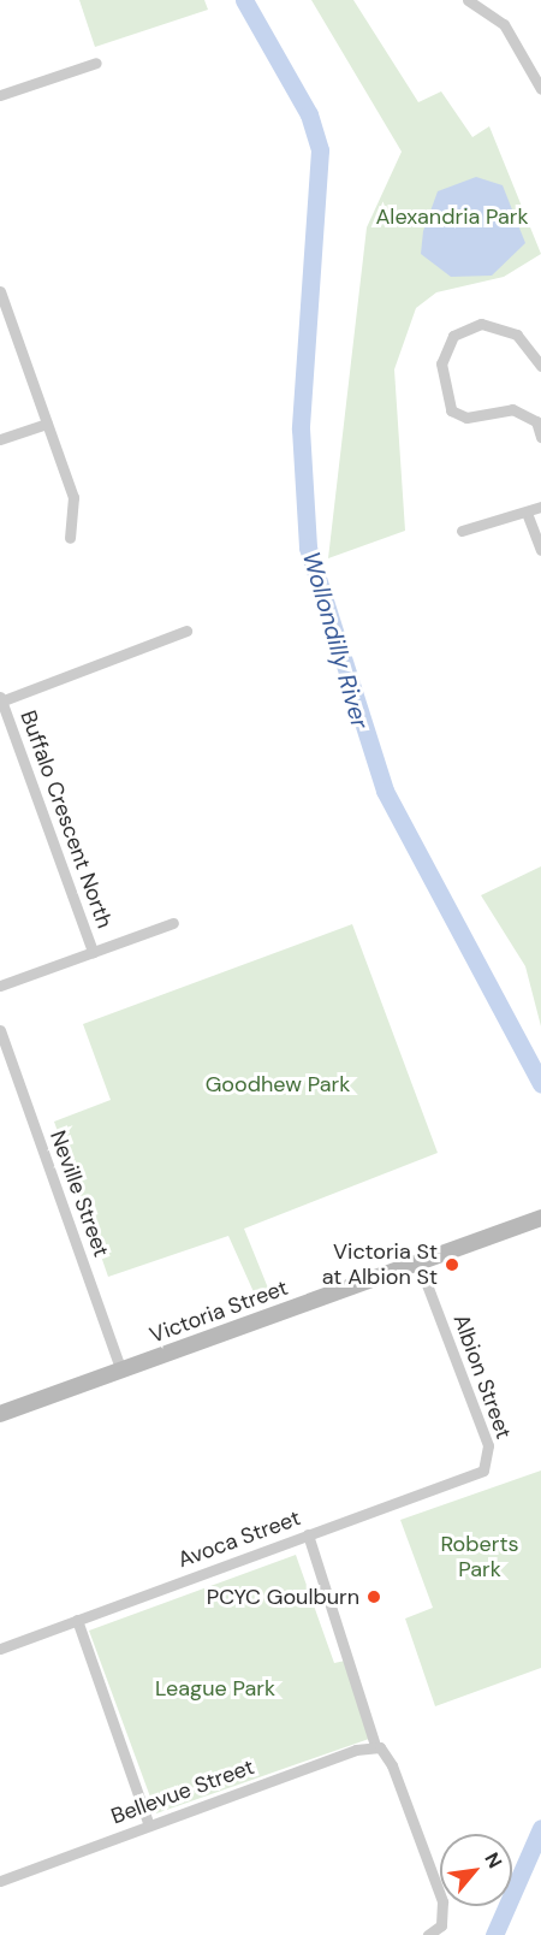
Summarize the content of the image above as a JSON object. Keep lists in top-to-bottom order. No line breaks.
{"streets":{"main road":["Victoria Street"],"street":["Buffalo Crescent North","Neville Street","Albion Street","Avoca Street","Bellevue Street"]},"crossings":[["Neville Street","Victoria Street"],["Victoria Street","Albion Street"],["Albion Street","Avoca Street"]],"water":["Wollondilly River"],"parks":["Alexandria Park","Goodhew Park","Roberts Park","League Park"],"places":["Victoria St at Albion St","PCYC Goulburn"],"north":"top right"}
